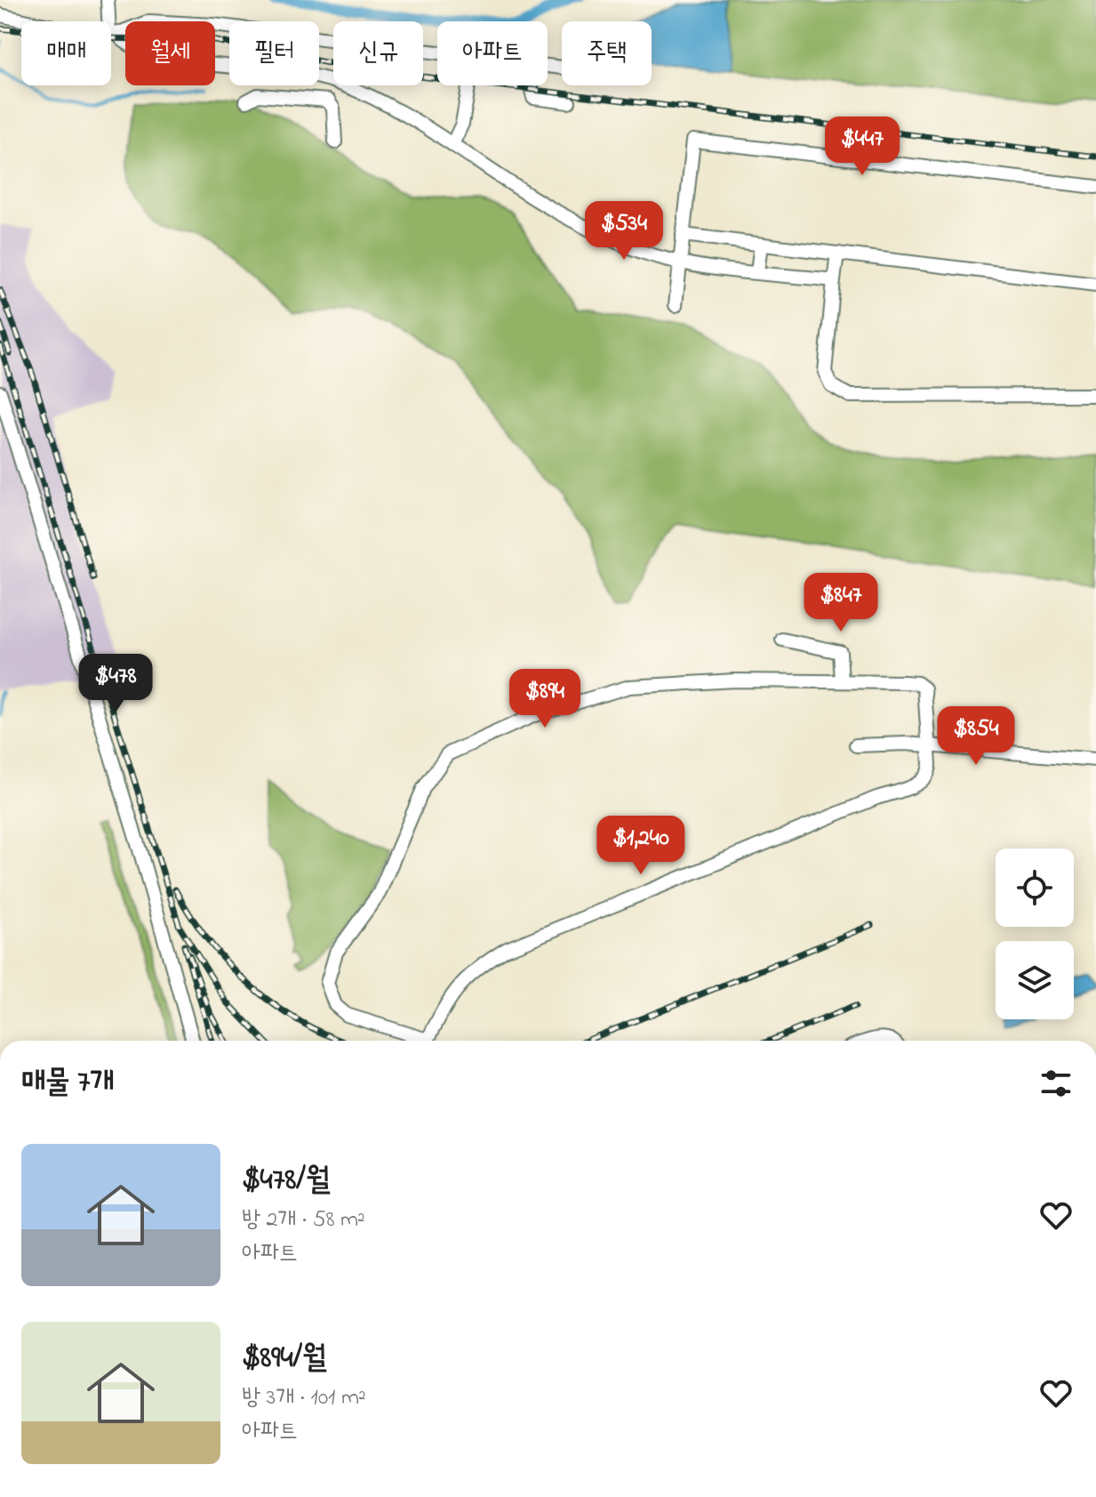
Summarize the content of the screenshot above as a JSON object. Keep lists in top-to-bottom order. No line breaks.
{"page":{"chip":["매매","월세","필터","신규","아파트","주택"],"price":["$447","$534","$847","$478","$894","$854","$1,240"],"heading":"매물 7개","list":[{"name":"$478/월","note":"방 2개 · 58 m² · 아파트"},{"name":"$894/월","note":"방 3개 · 101 m² · 아파트"}]}}
